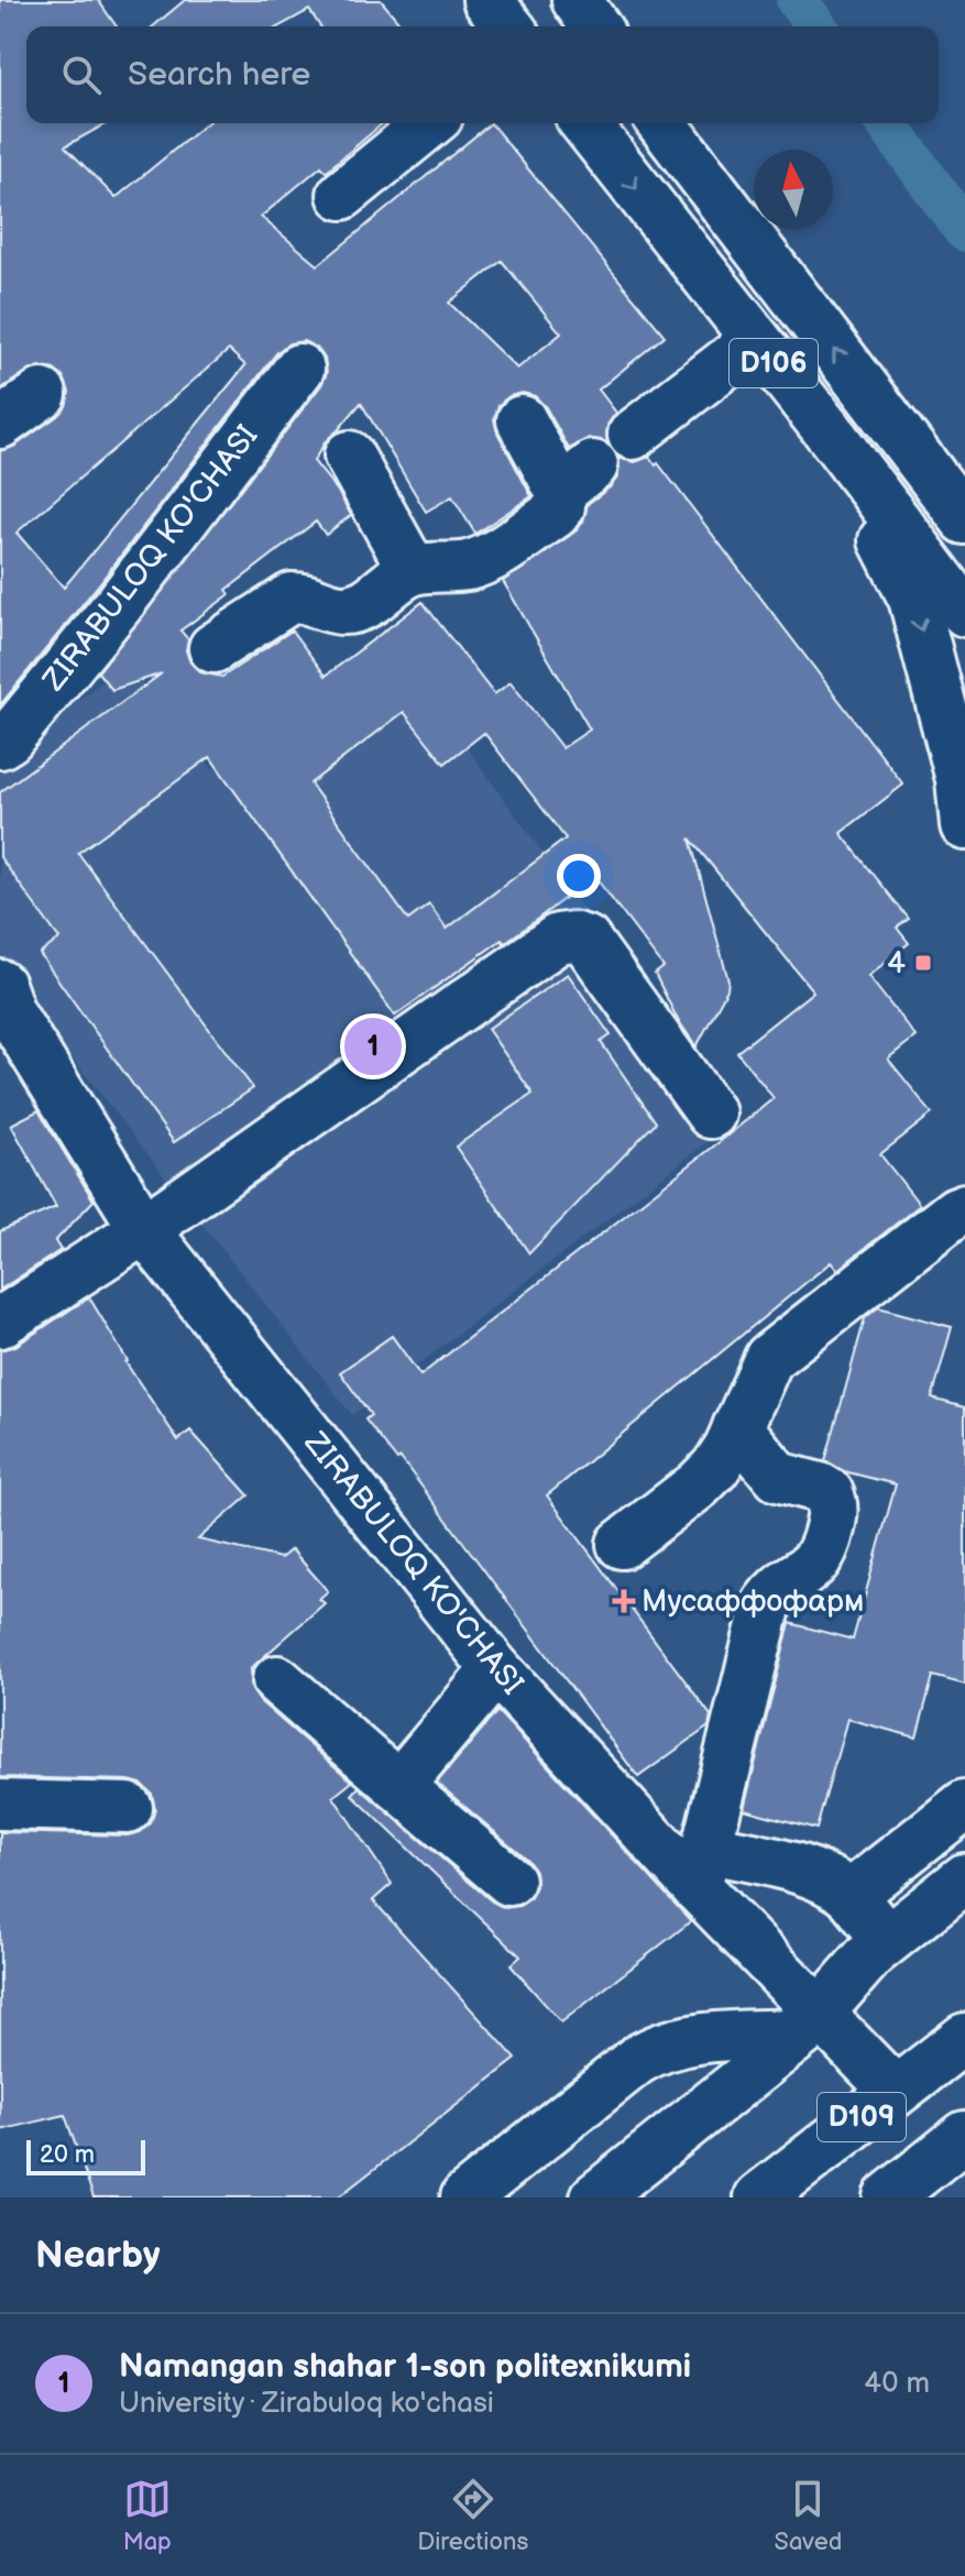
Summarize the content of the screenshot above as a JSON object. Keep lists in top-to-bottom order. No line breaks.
{"streets":{"street":["D106","ZIRABULOQ KO'CHASI","D109"]},"crossings":[["ZIRABULOQ KO'CHASI","D109"]],"places":{"transit":["4"],"health":["Мусаффофарм"]},"scale_bar":"20 m","north":"top","page":{"search":"Search here","pins":"1","scale":"20 m","heading":"Nearby","list":[{"mark":"1","name":"Namangan shahar 1-son politexnikumi","note":"University · Zirabuloq ko'chasi","value":"40 m"}],"nav":["Map","Directions","Saved"]}}
